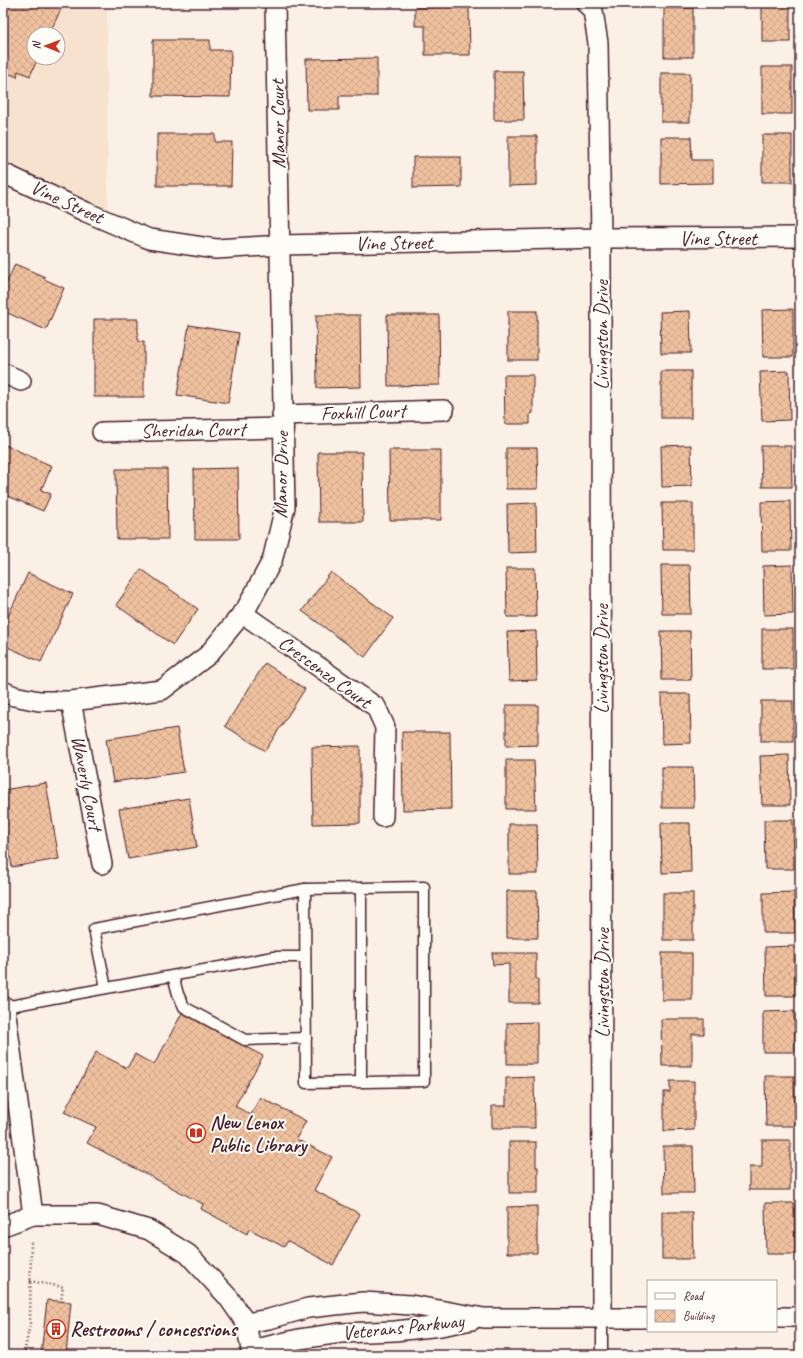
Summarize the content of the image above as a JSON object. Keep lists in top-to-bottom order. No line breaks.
{"streets":{"street":["Manor Court","Vine Street","Livingston Drive","Foxhill Court","Sheridan Court","Manor Drive","Crescenzo Court","Waverly Court","Veterans Parkway"]},"crossings":[["Manor Court","Vine Street"],["Manor Court","Manor Drive"],["Vine Street","Livingston Drive"],["Vine Street","Manor Drive"],["Livingston Drive","Veterans Parkway"],["Foxhill Court","Sheridan Court"],["Foxhill Court","Manor Drive"],["Sheridan Court","Manor Drive"],["Manor Drive","Crescenzo Court"],["Manor Drive","Waverly Court"]],"places":{"library":["New Lenox Public Library"],"building":["Restrooms / concessions"]},"legend":["Road","Building"],"north":"left"}
